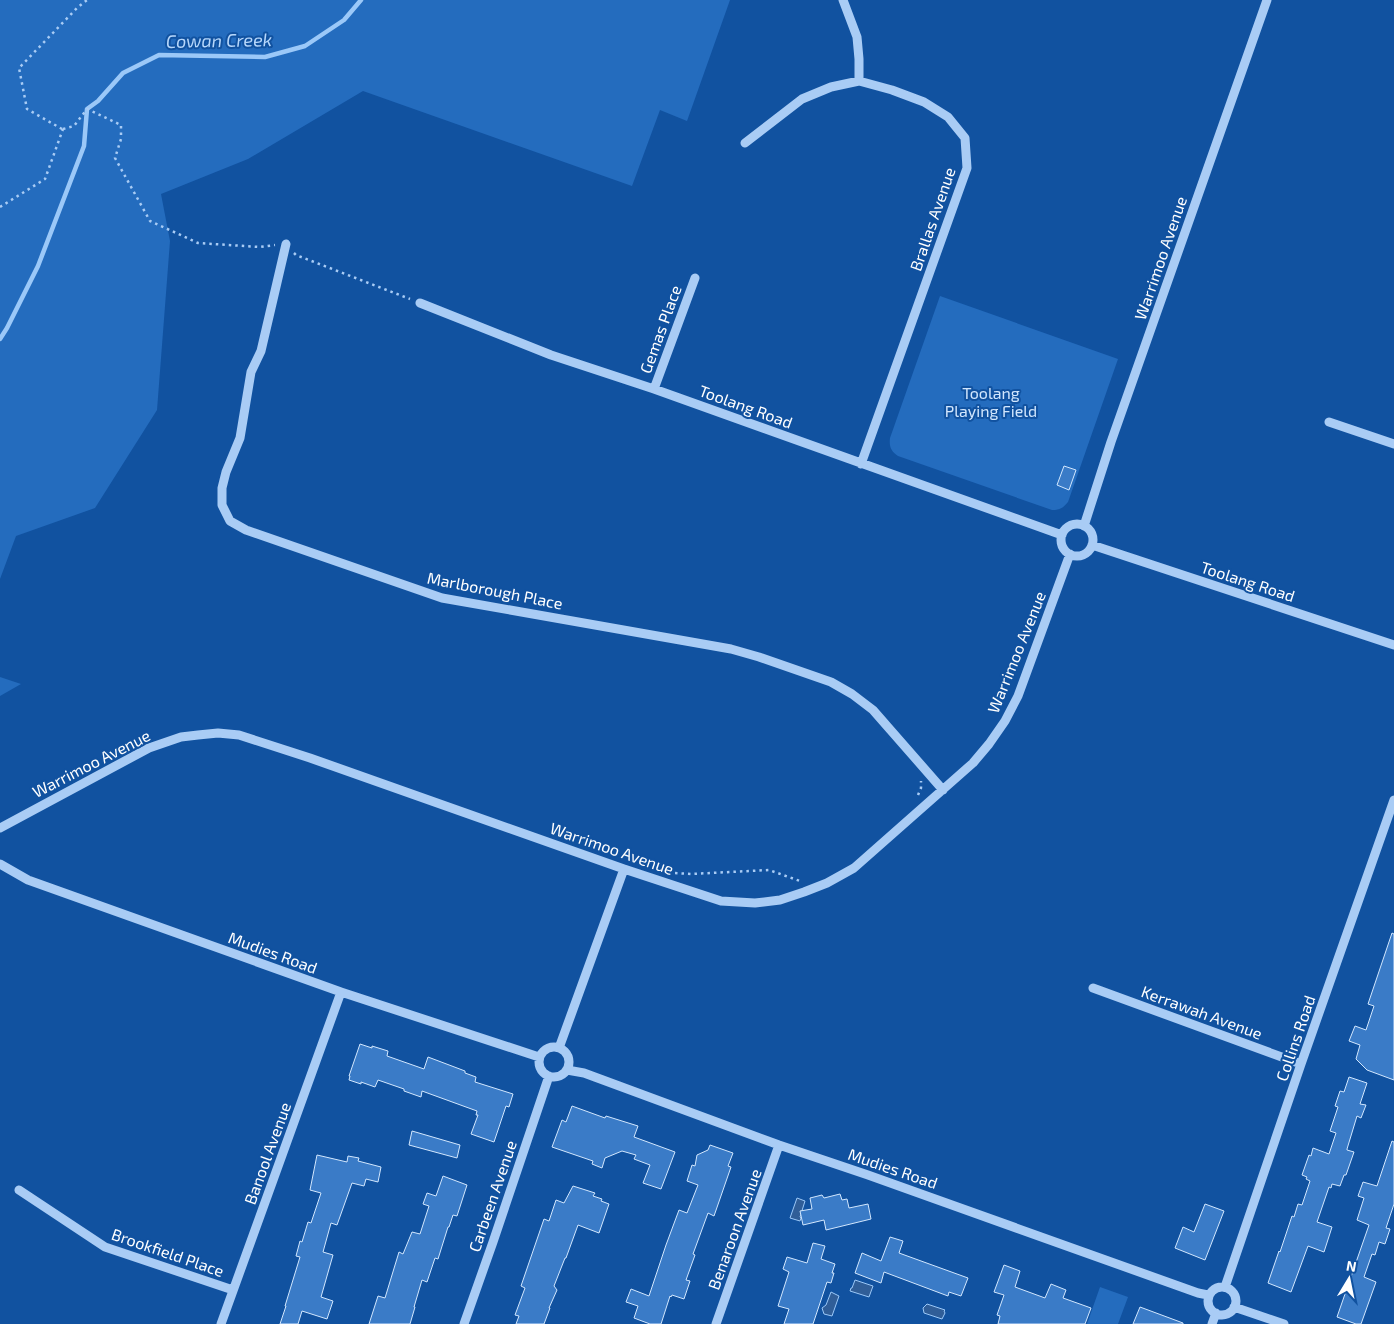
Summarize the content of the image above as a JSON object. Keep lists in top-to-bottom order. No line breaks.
{"streets":{"street":["Brallas Avenue","Warrimoo Avenue","Gemas Place","Toolang Road","Marlborough Place","Mudies Road","Kerrawah Avenue","Collins Road","Banool Avenue","Carbeen Avenue","Benaroon Avenue","Brookfield Place"]},"crossings":[["Brallas Avenue","Toolang Road"],["Warrimoo Avenue","Toolang Road"],["Warrimoo Avenue","Marlborough Place"],["Gemas Place","Toolang Road"],["Mudies Road","Collins Road"],["Mudies Road","Banool Avenue"],["Mudies Road","Carbeen Avenue"],["Mudies Road","Benaroon Avenue"],["Kerrawah Avenue","Collins Road"],["Banool Avenue","Brookfield Place"]],"water":["Cowan Creek"],"parks":["Toolang Playing Field"],"north":"top"}
